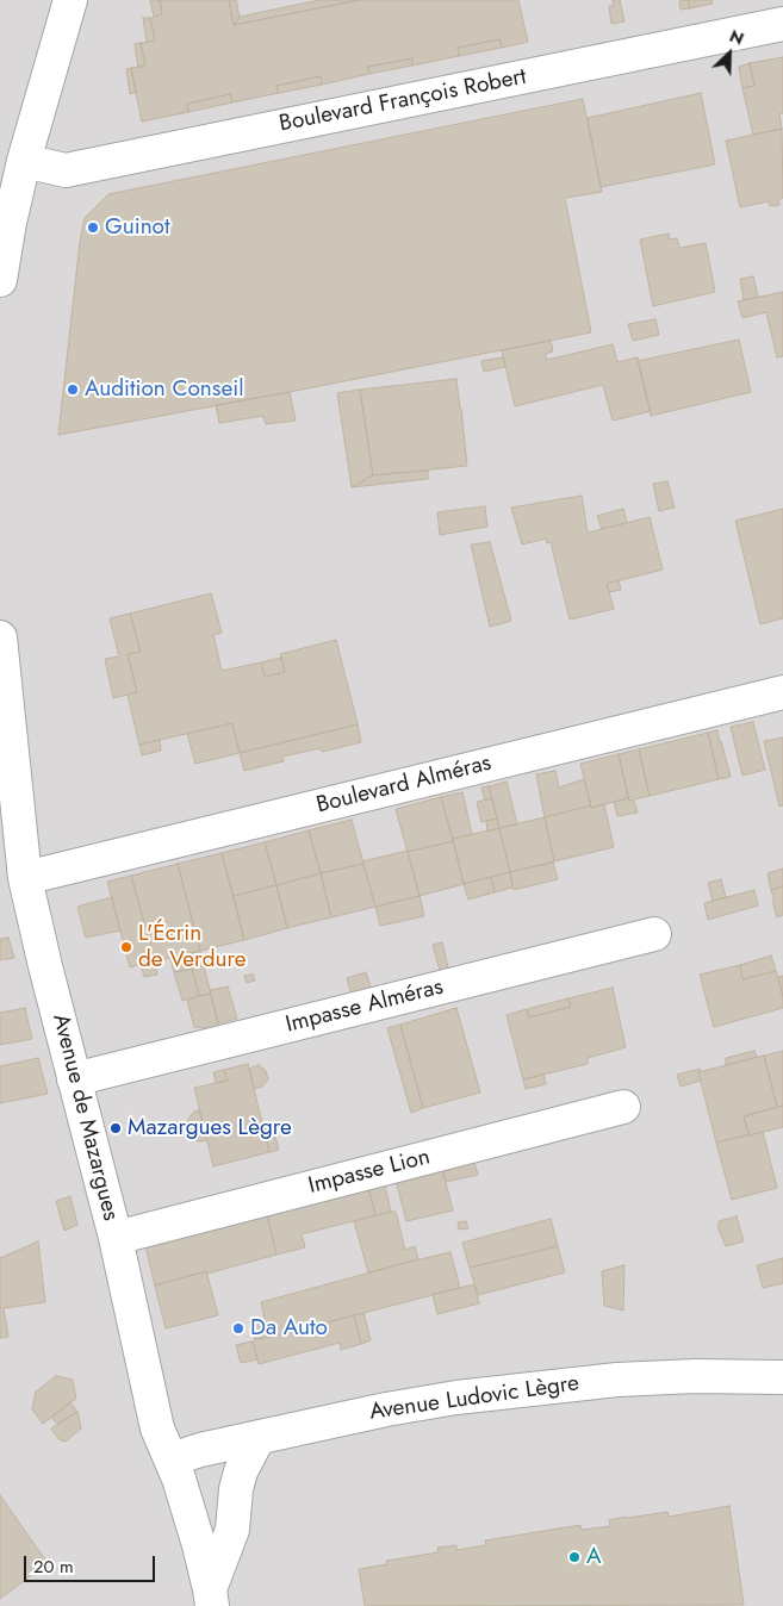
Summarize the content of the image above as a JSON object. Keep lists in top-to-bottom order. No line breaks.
{"streets":{"street":["Boulevard François Robert","Boulevard Alméras","Impasse Alméras","Avenue de Mazargues","Impasse Lion","Avenue Ludovic Lègre"]},"crossings":[["Boulevard Alméras","Avenue de Mazargues"],["Impasse Alméras","Avenue de Mazargues"],["Avenue de Mazargues","Impasse Lion"],["Avenue de Mazargues","Avenue Ludovic Lègre"]],"places":["Guinot","Audition Conseil","L'Écrin de Verdure","Mazargues Lègre","Da Auto","A"],"scale_bar":"20 m","north":"top right"}
